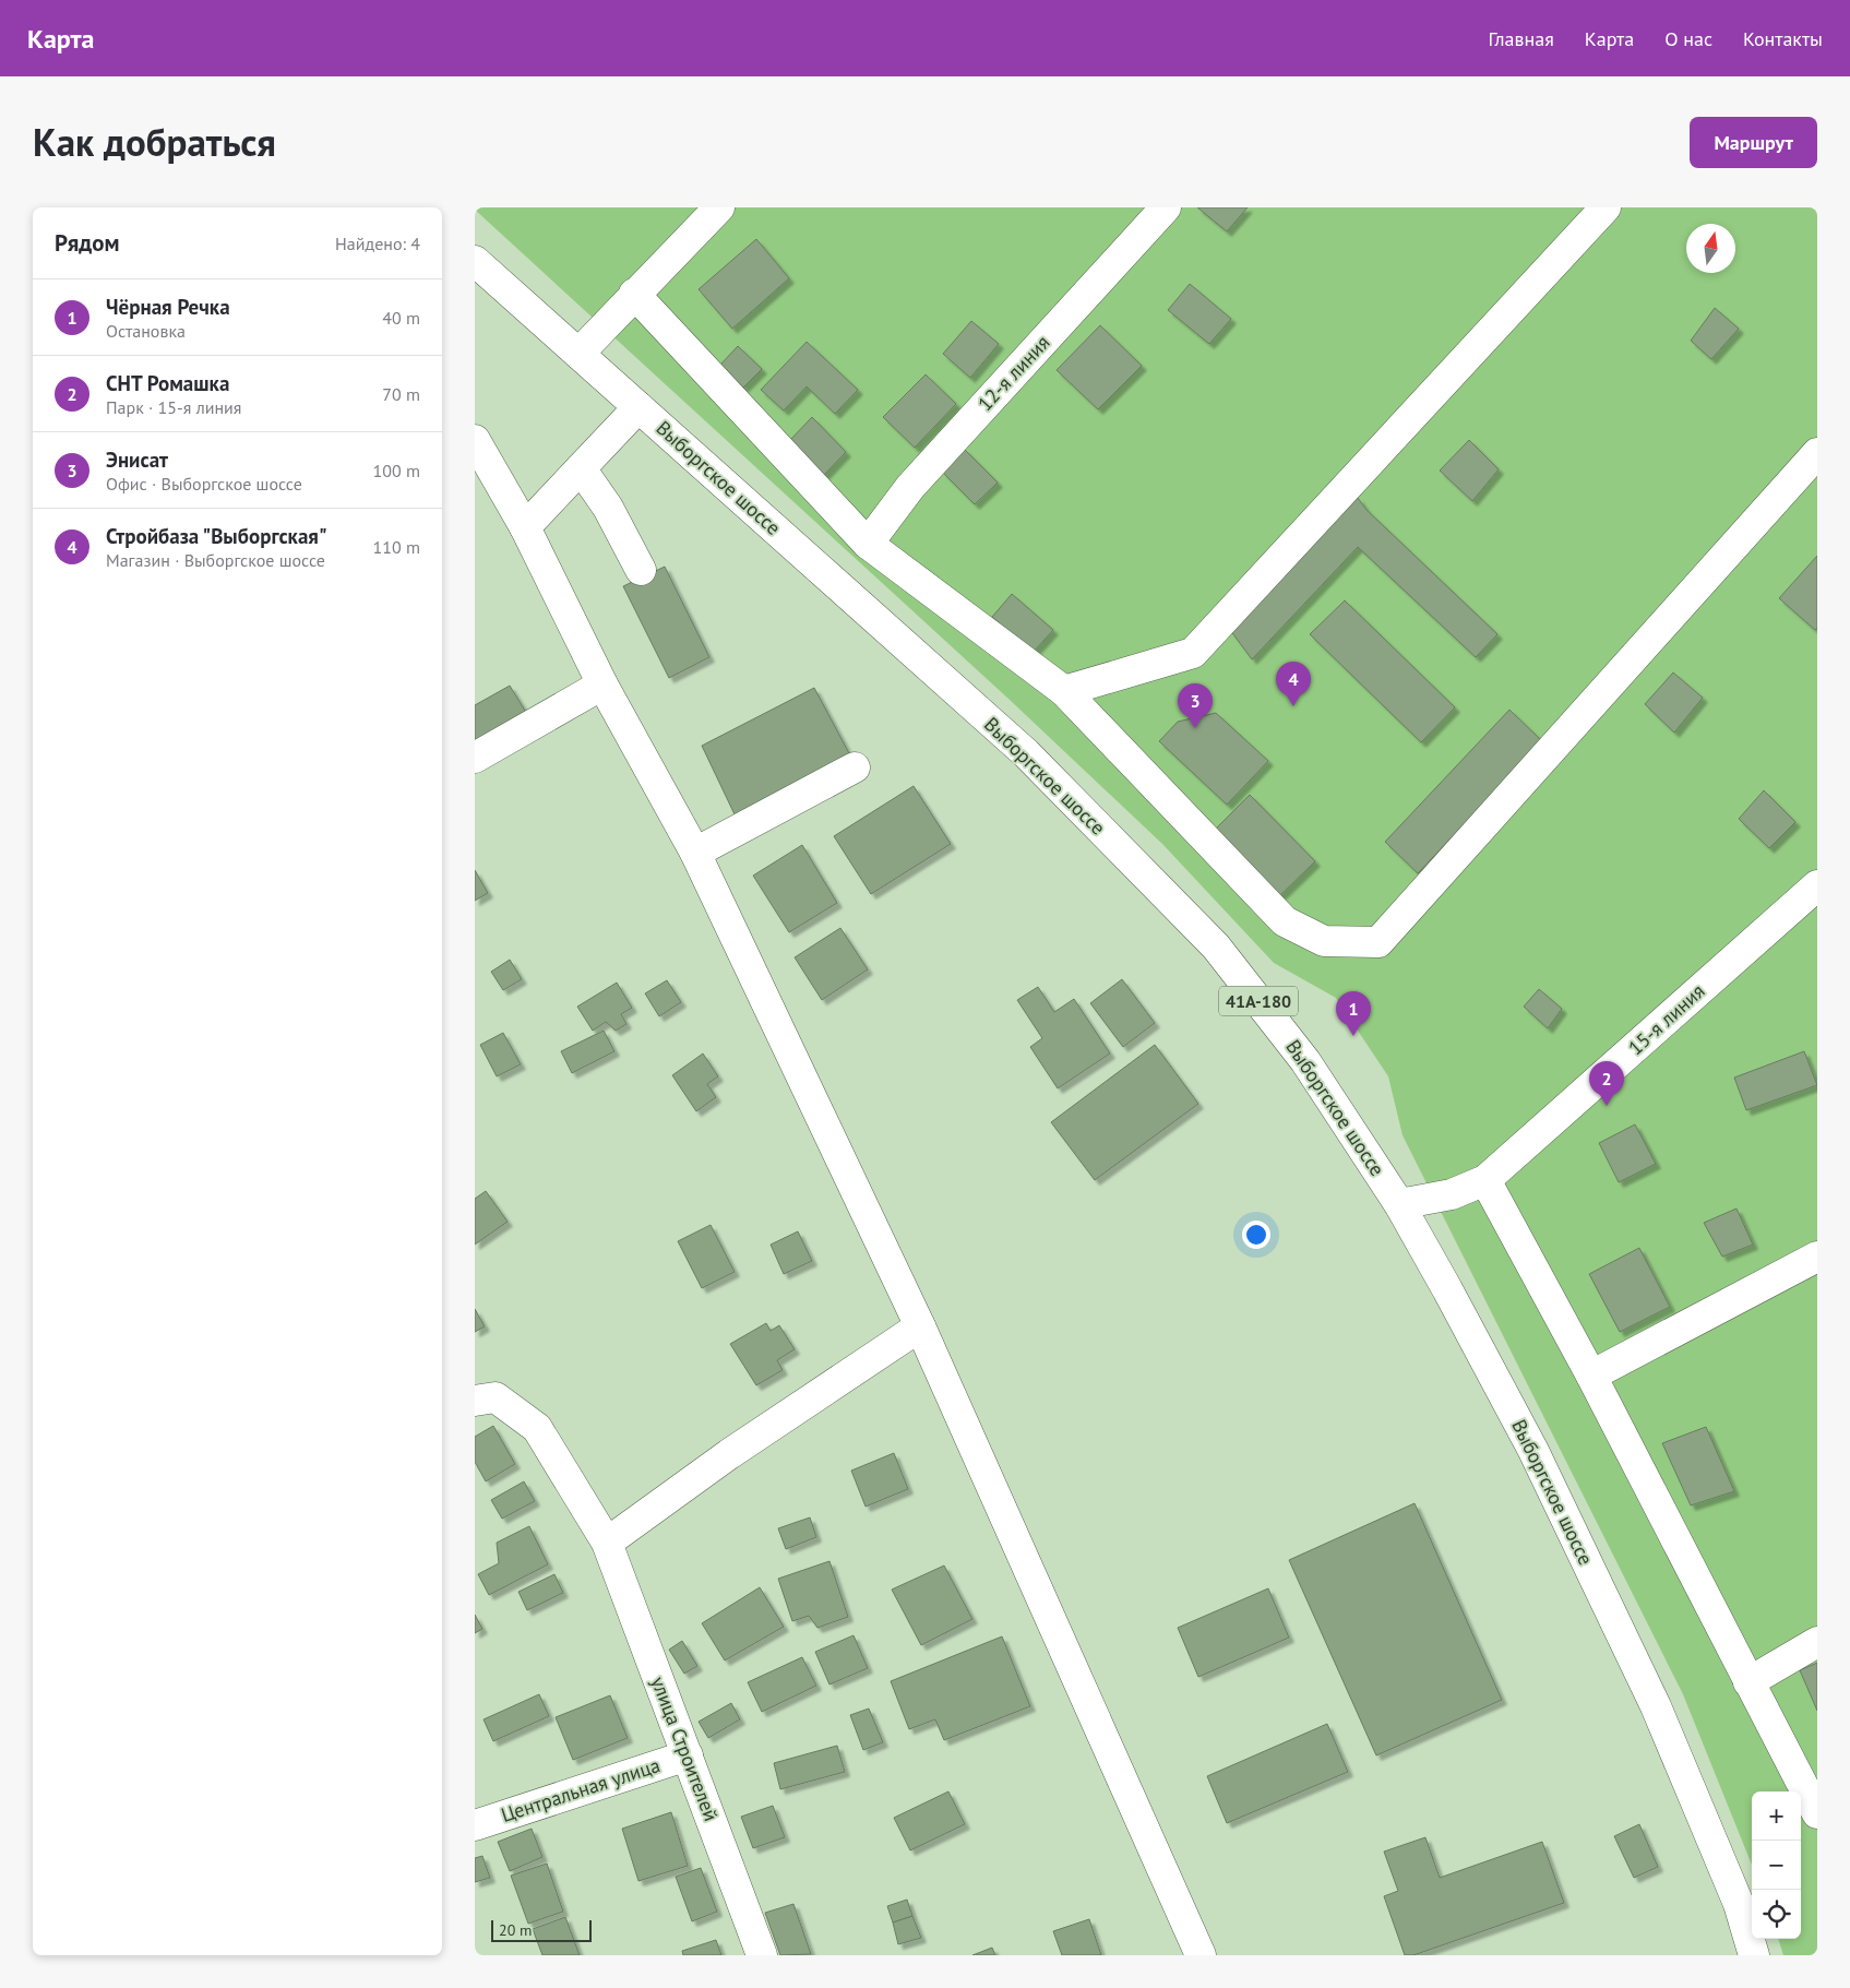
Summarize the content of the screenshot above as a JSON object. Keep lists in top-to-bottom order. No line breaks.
{"streets":{"street":["12-я линия","Выборгское шоссе","41А-180","15-я линия","улица Строителей","Центральная улица"]},"crossings":[["Выборгское шоссе","15-я линия"],["улица Строителей","Центральная улица"]],"scale_bar":"20 m","north":"top","page":{"header":"Карта","nav":["Главная","Карта","О нас","Контакты"],"title":"Как добраться","buttons":"Маршрут","heading":["Рядом","Найдено: 4"],"list":[{"mark":"1","name":"Чёрная Речка","note":"Остановка","value":"40 m"},{"mark":"2","name":"СНТ Ромашка","note":"Парк · 15-я линия","value":"70 m"},{"mark":"3","name":"Энисат","note":"Офис · Выборгское шоссе","value":"100 m"},{"mark":"4","name":"Стройбаза \"Выборгская\"","note":"Магазин · Выборгское шоссе","value":"110 m"}],"pins":["4","3","1","2"],"map_buttons":["+","−"],"scale":"20 m"}}
